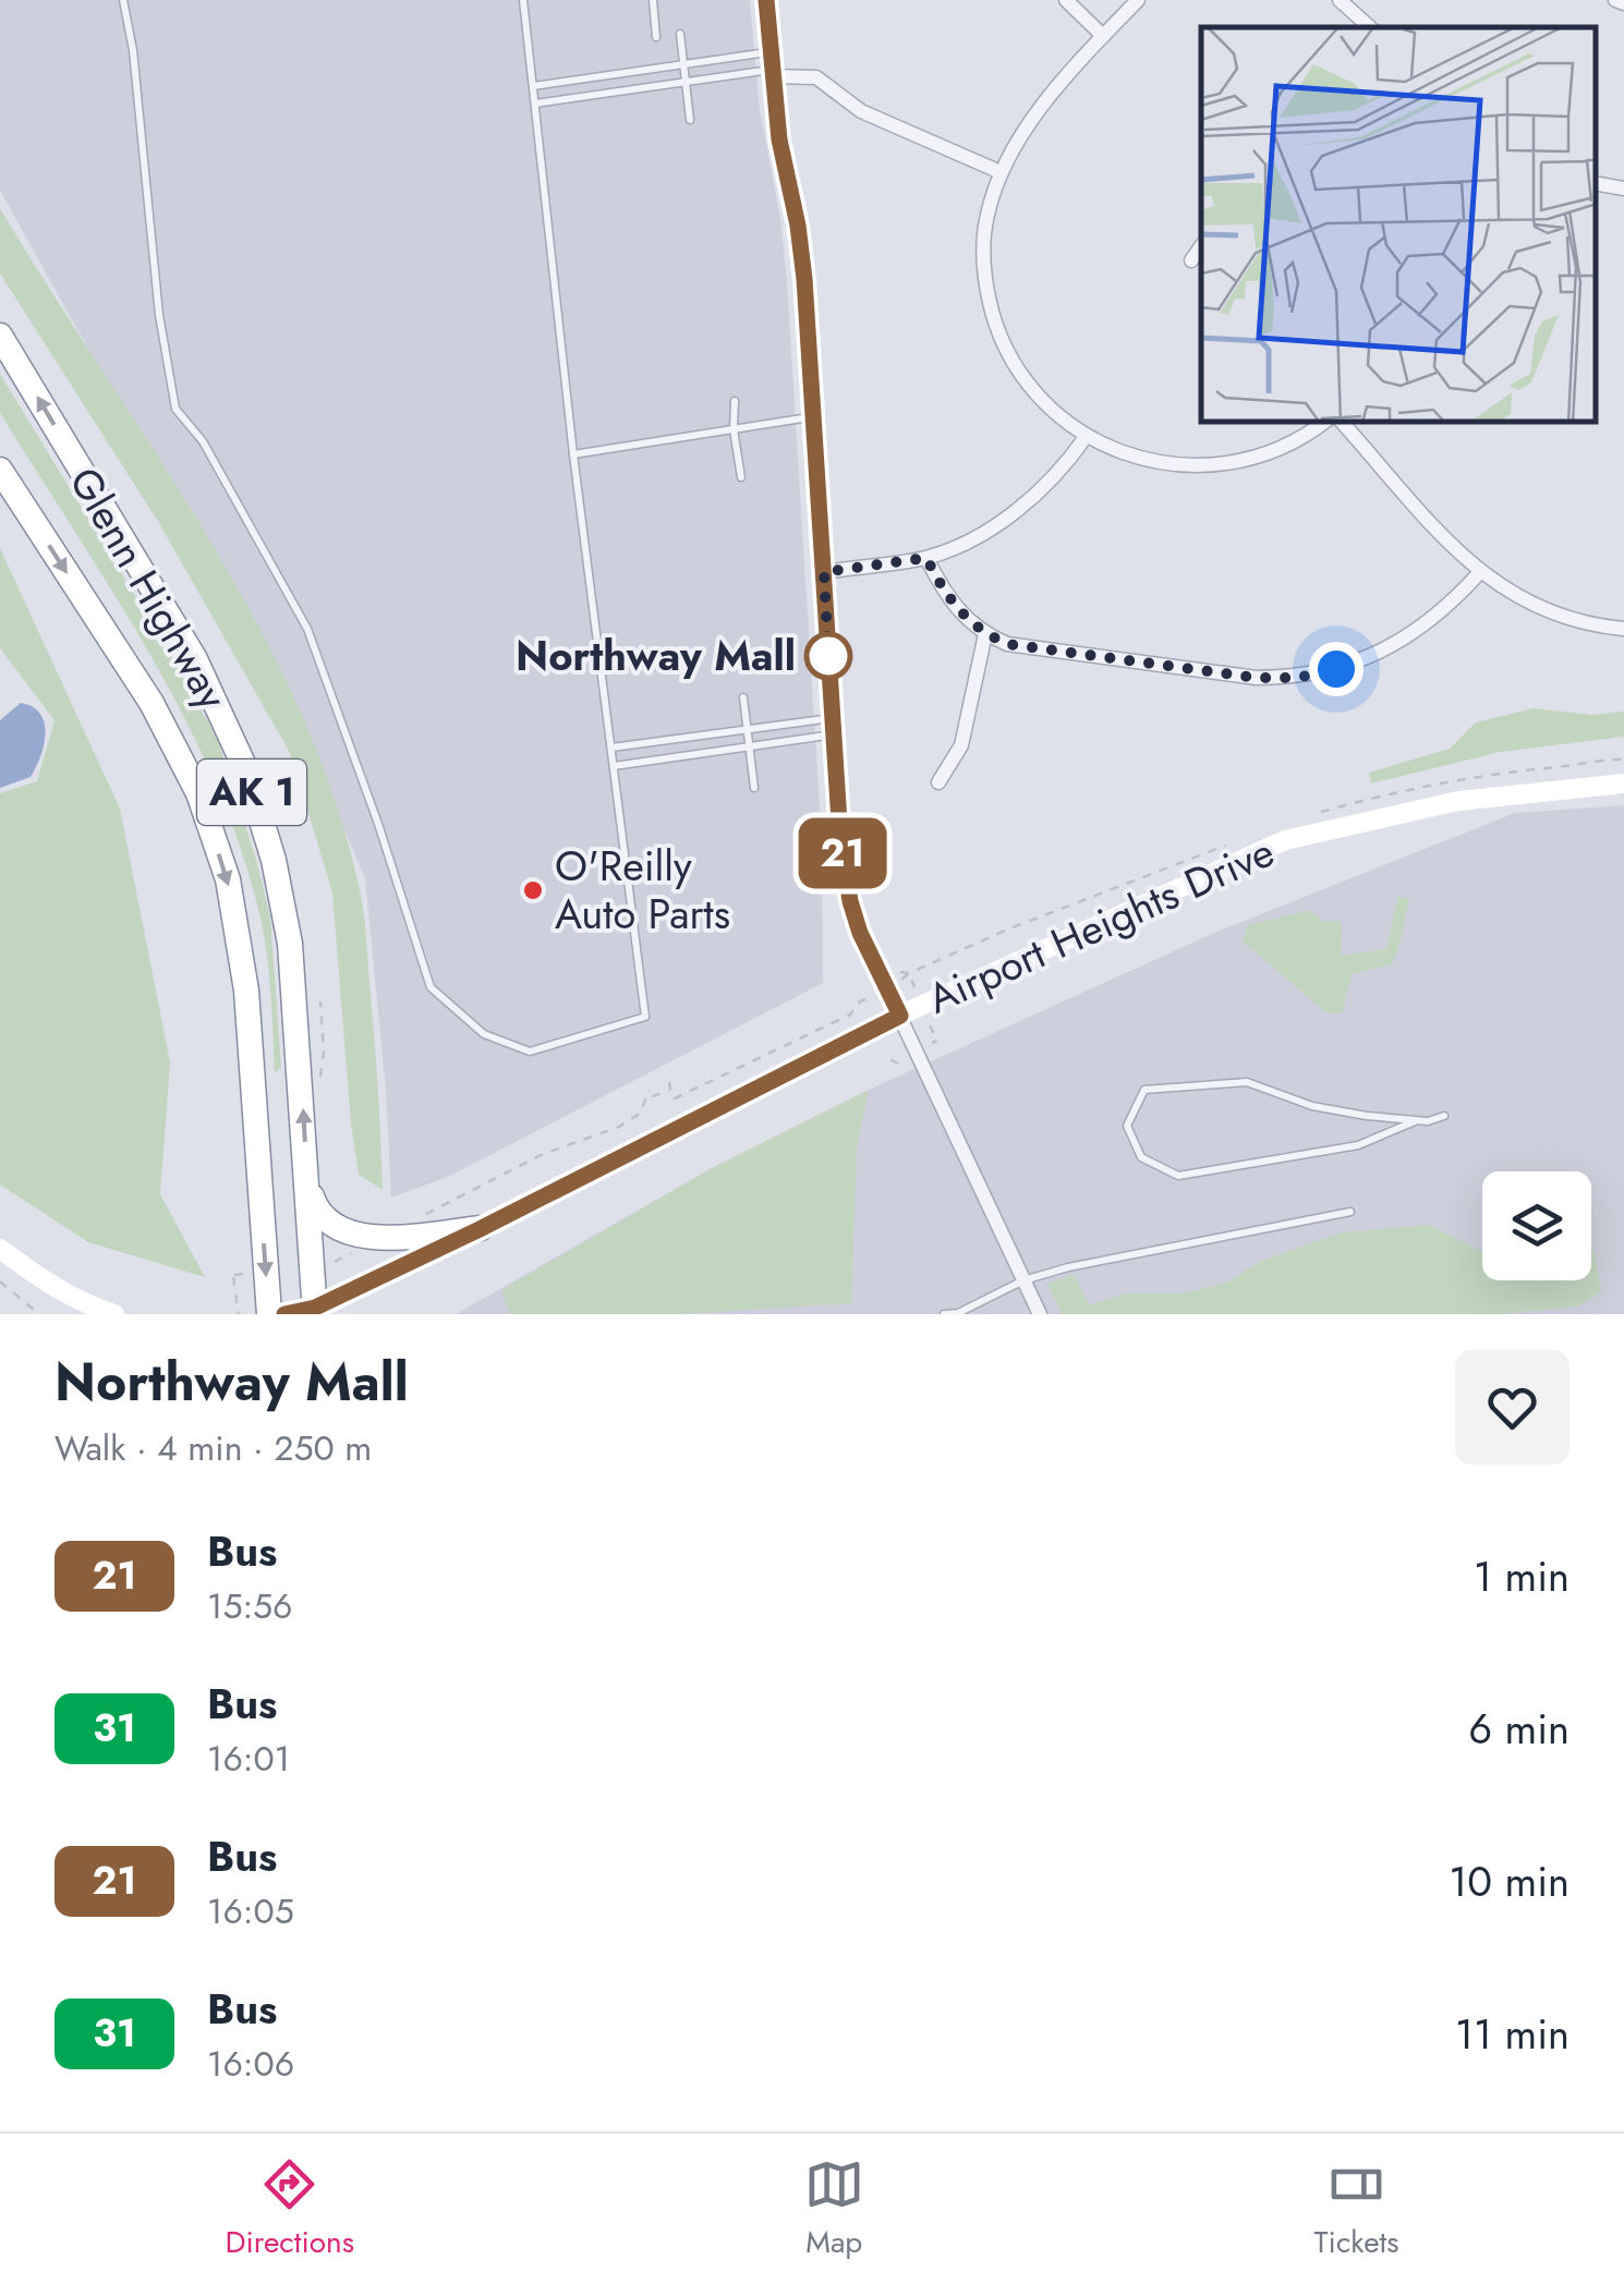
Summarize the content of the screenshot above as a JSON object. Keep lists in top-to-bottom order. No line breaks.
{"streets":{"highway":["Glenn Highway","AK 1"],"street":["Airport Heights Drive"]},"crossings":[["Glenn Highway","Airport Heights Drive"]],"places":["Northway Mall","O'Reilly Auto Parts"],"lines":["bus line 21"],"page":{"on_map":"21","heading":["Northway Mall","Walk · 4 min · 250 m"],"list":[{"mark":"21","name":"Bus","note":"15:56","value":"1 min"},{"mark":"31","name":"Bus","note":"16:01","value":"6 min"},{"mark":"21","name":"Bus","note":"16:05","value":"10 min"},{"mark":"31","name":"Bus","note":"16:06","value":"11 min"}],"tabs":["Directions","Map","Tickets"]}}
